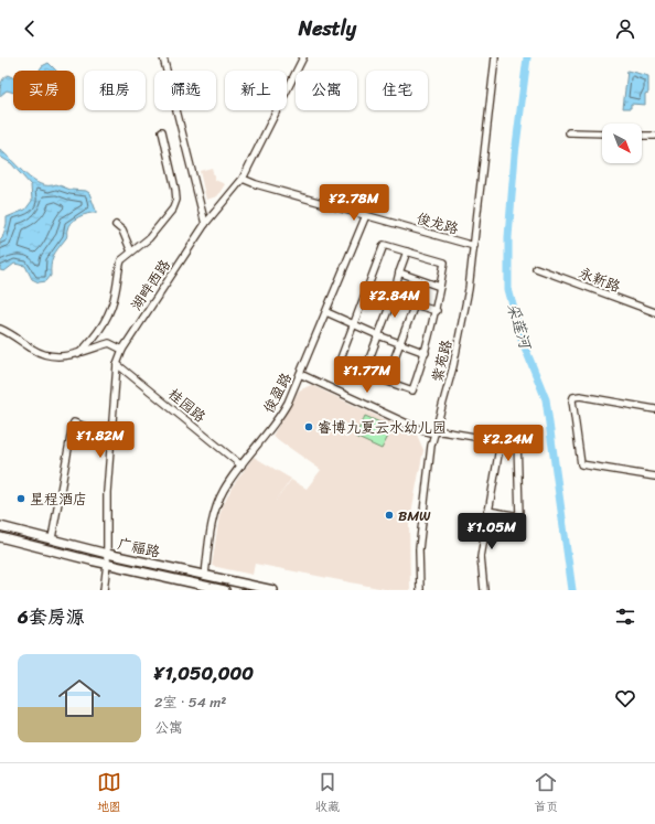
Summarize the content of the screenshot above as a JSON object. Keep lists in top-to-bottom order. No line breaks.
{"streets":{"main road":["广福路"],"street":["俊龙路","永新路","湖畔西路","紫苑路","俊盈路","桂园路"]},"crossings":[["俊龙路","湖畔西路"],["俊龙路","紫苑路"],["俊龙路","俊盈路"],["湖畔西路","桂园路"],["湖畔西路","广福路"],["俊盈路","桂园路"],["俊盈路","广福路"]],"water":["采莲河"],"places":["睿博九夏云水幼儿园","星程酒店","BMW"],"north":"bottom right","page":{"header":"Nestly","chip":["买房","租房","筛选","新上","公寓","住宅"],"price":["¥2.78M","¥2.84M","¥1.77M","¥1.82M","¥2.24M","¥1.05M"],"heading":"6套房源","list":[{"name":"¥1,050,000","note":"2室 · 54 m² · 公寓"}],"tabs":["地图","收藏","首页"]}}
